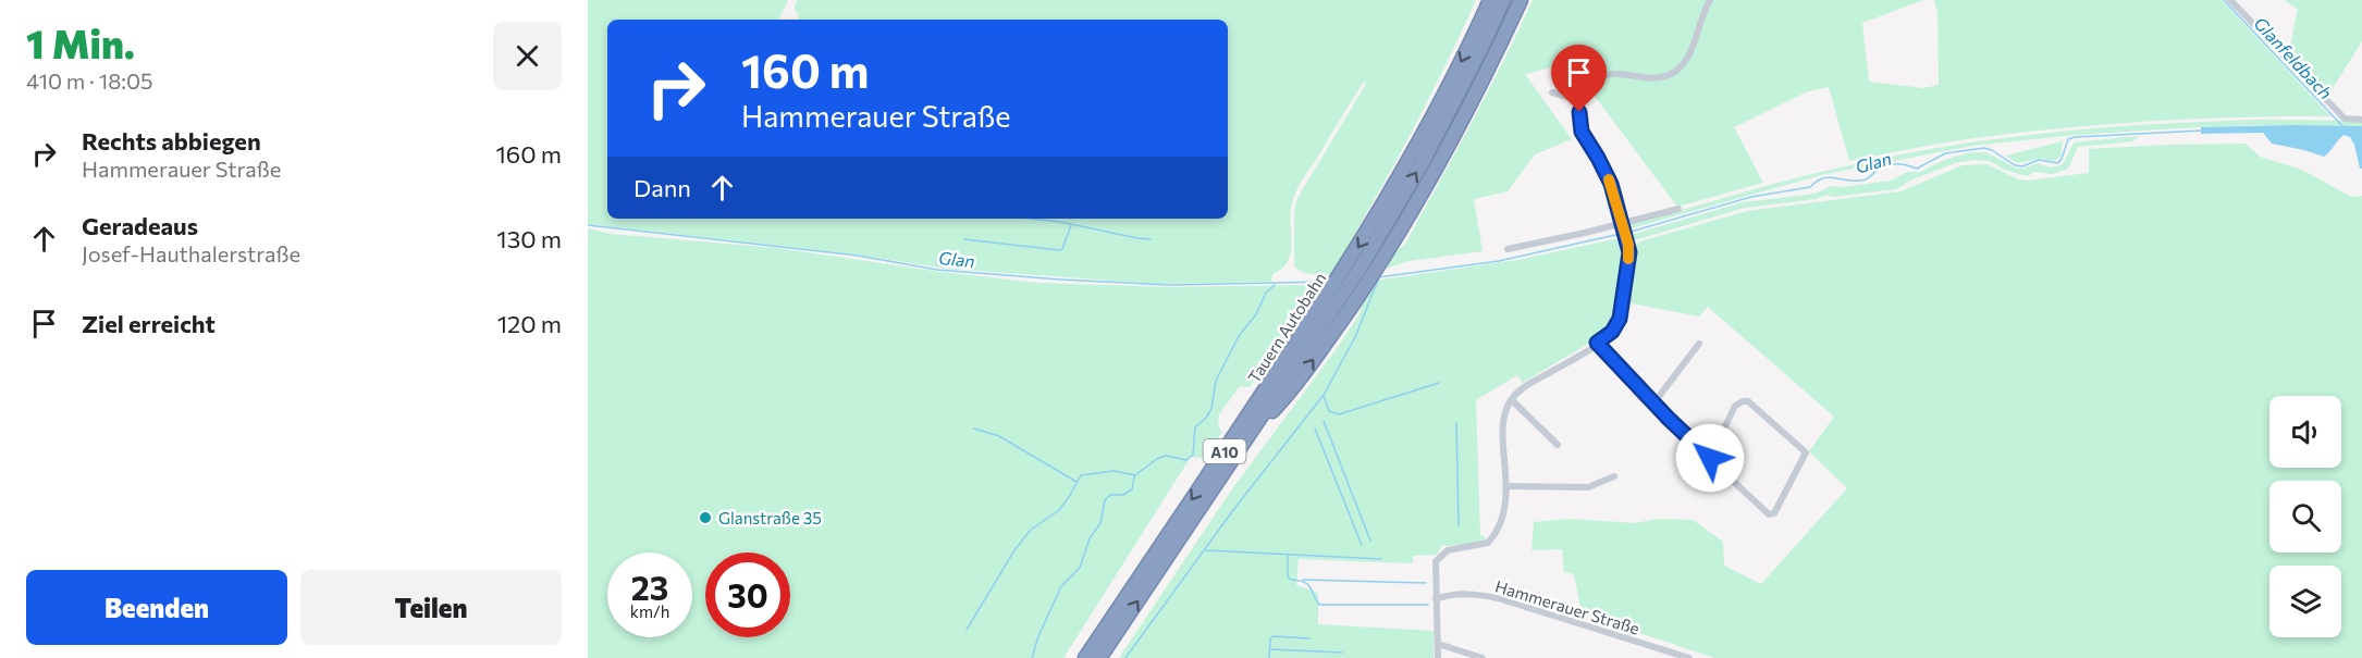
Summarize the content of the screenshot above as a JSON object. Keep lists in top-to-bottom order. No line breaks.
{"streets":{"highway":["Tauern Autobahn","A10"],"street":["Hammerauer Straße"]},"water":["Glanfeldbach","Glan"],"places":["Glanstraße 35"],"page":{"heading":["1 Min.","410 m · 18:05"],"turn":["160 m","Hammerauer Straße"],"list":[{"name":"Rechts abbiegen","note":"Hammerauer Straße","value":"160 m"},{"name":"Geradeaus","note":"Josef-Hauthalerstraße","value":"130 m"},{"name":"Ziel erreicht","value":"120 m"}],"then":"Dann","speed":"23 km/h","limit":"30","buttons":["Beenden","Teilen"]}}
